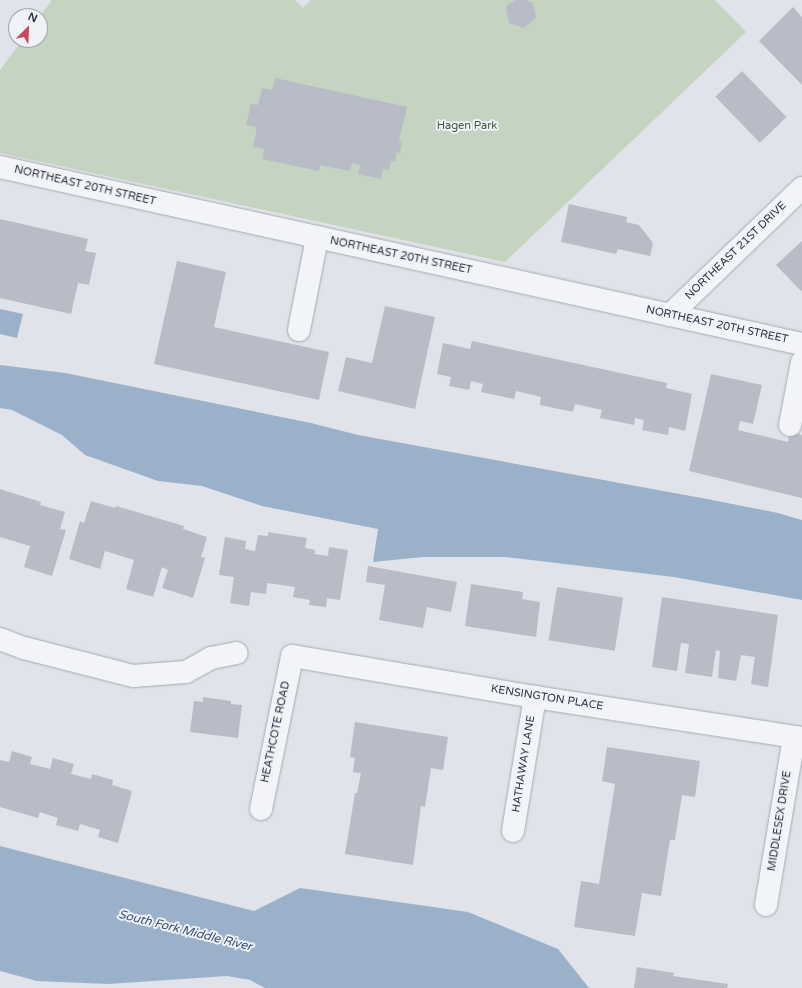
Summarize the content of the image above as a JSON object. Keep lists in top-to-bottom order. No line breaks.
{"streets":{"street":["NORTHEAST 20TH STREET","NORTHEAST 21ST DRIVE","KENSINGTON PLACE","HEATHCOTE ROAD","HATHAWAY LANE","MIDDLESEX DRIVE"]},"crossings":[["NORTHEAST 20TH STREET","NORTHEAST 21ST DRIVE"],["KENSINGTON PLACE","HEATHCOTE ROAD"],["KENSINGTON PLACE","HATHAWAY LANE"],["KENSINGTON PLACE","MIDDLESEX DRIVE"]],"water":["South Fork Middle River"],"parks":["Hagen Park"],"north":"top right"}
